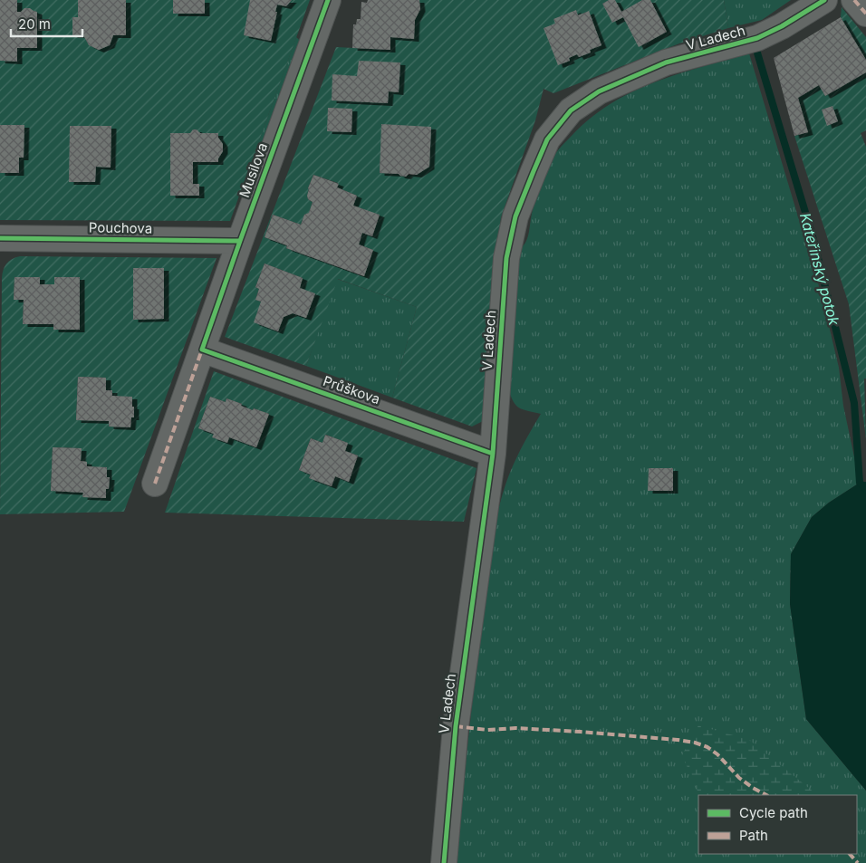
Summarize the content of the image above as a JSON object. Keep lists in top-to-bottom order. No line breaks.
{"streets":{"street":["V Ladech","Musilova","Pouchova","Průškova"]},"crossings":[["V Ladech","Průškova"],["Musilova","Pouchova"],["Musilova","Průškova"]],"water":["Kateřinský potok"],"legend":["Cycle path","Path"],"scale_bar":"20 m"}
